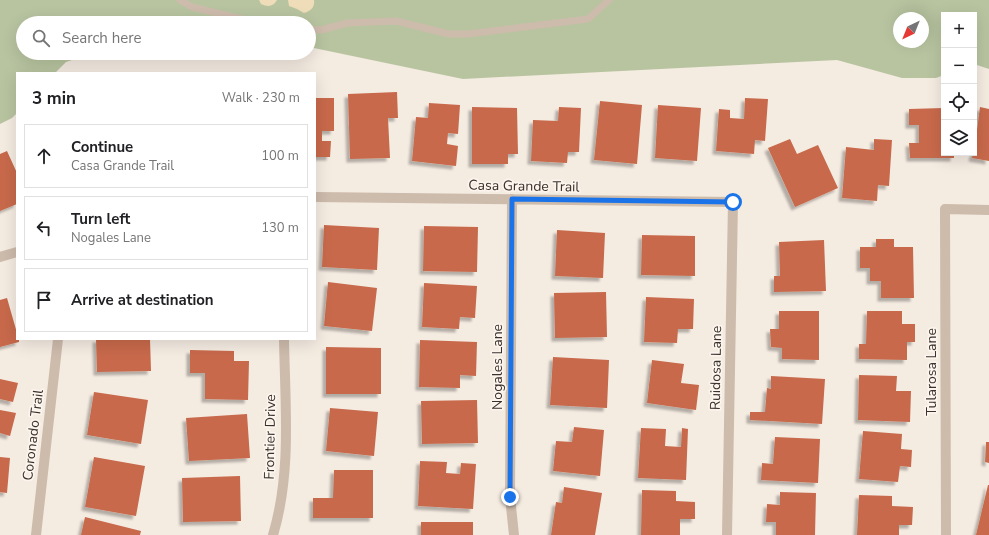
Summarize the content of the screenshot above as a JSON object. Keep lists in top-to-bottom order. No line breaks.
{"streets":{"street":["Casa Grande Trail","Nogales Lane","Ruidosa Lane","Tularosa Lane","Coronado Trail","Frontier Drive"]},"crossings":[["Casa Grande Trail","Nogales Lane"],["Casa Grande Trail","Ruidosa Lane"]],"north":"bottom left","page":{"map_buttons":["+","−"],"search":"Search here","heading":["3 min","Walk · 230 m"],"list":[["Continue","Casa Grande Trail","100 m"],["Turn left","Nogales Lane","130 m"],"Arrive at destination"]}}
